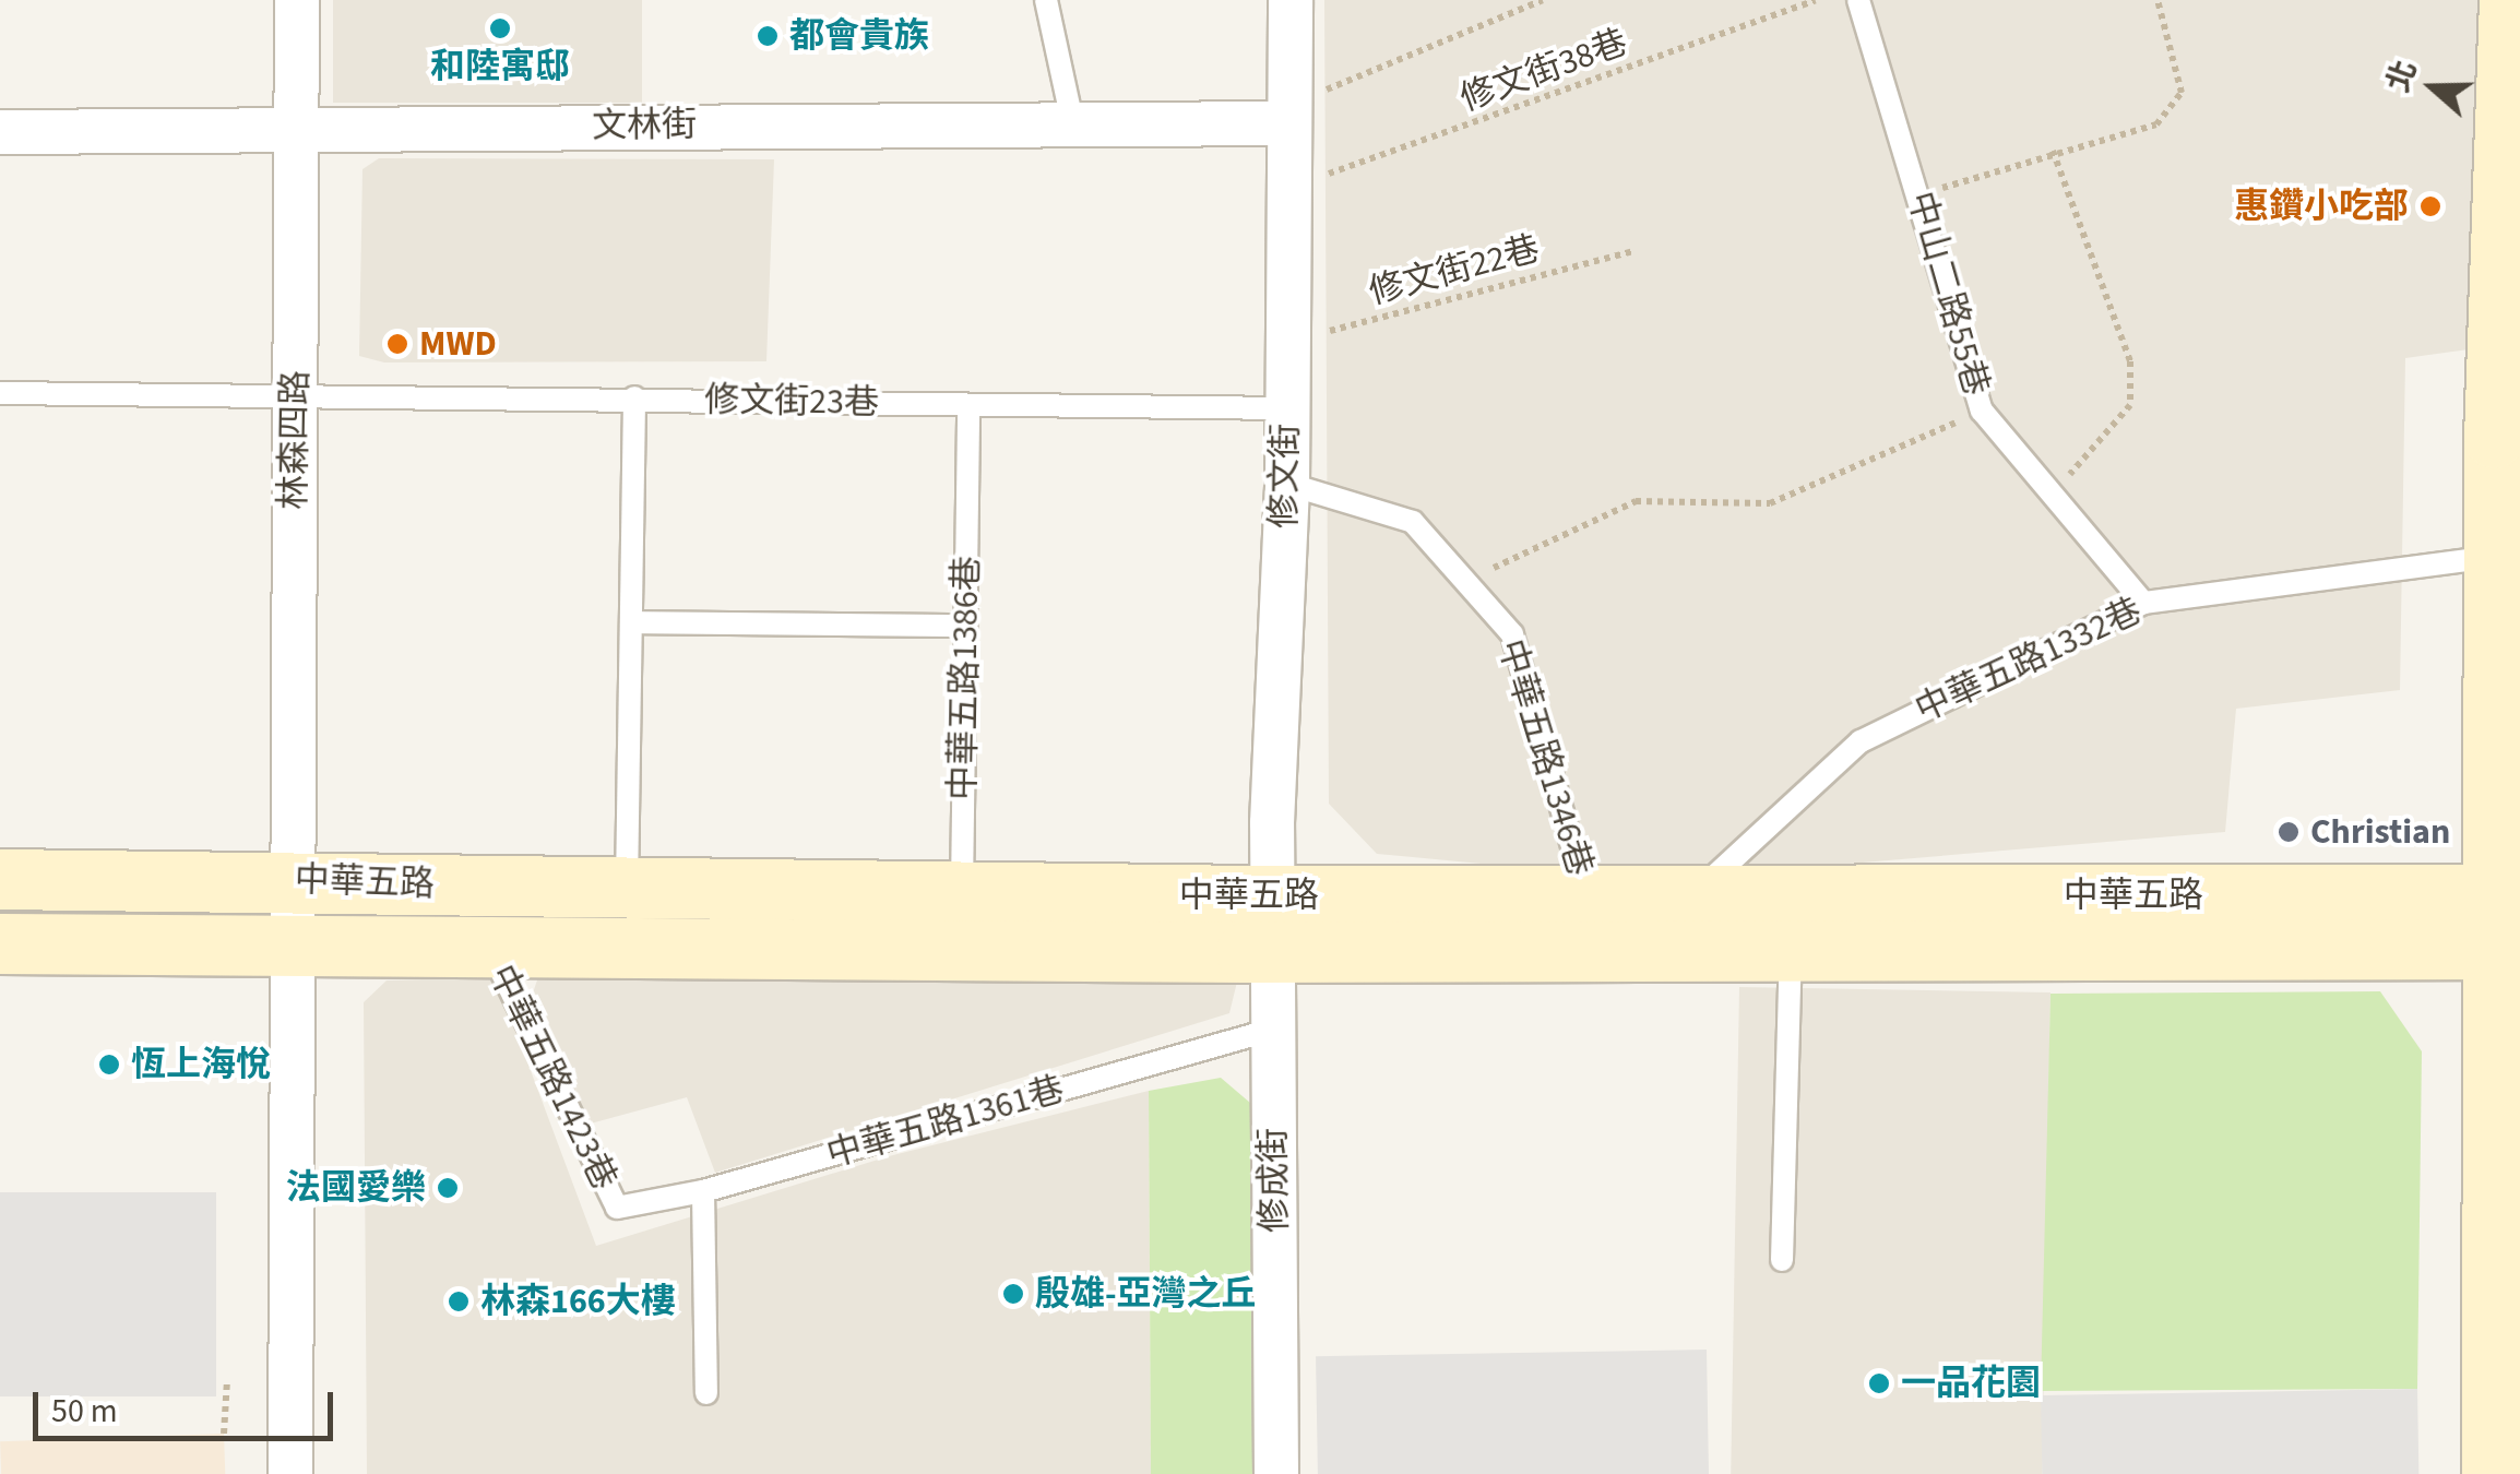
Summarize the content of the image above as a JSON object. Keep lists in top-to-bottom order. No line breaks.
{"streets":{"main road":["中華五路"],"street":["文林街","林森四路","修文街","修成街"],"lane":["中山二路55巷","修文街23巷","中華五路1332巷","中華五路1386巷","中華五路1346巷","中華五路1423巷","中華五路1361巷"],"path":["修文街38巷","修文街22巷"]},"crossings":[["修文街38巷","修文街"],["文林街","林森四路"],["文林街","修文街"],["修文街22巷","修文街"],["中山二路55巷","中華五路1332巷"],["修文街23巷","林森四路"],["修文街23巷","修文街"],["修文街23巷","中華五路1386巷"],["林森四路","中華五路"],["修文街","中華五路1346巷"],["修文街","中華五路"],["修文街","修成街"],["中華五路1332巷","中華五路"],["中華五路1386巷","中華五路"],["中華五路1346巷","中華五路"],["中華五路","中華五路1423巷"],["中華五路","修成街"],["中華五路1423巷","中華五路1361巷"],["中華五路1361巷","修成街"]],"places":["和陸寓邸","都會貴族","惠鑽小吃部","MWD","Christian","恆上海悅","法國愛樂","殷雄-亞灣之丘","林森166大樓","一品花園"],"scale_bar":"50 m","north":"left"}
